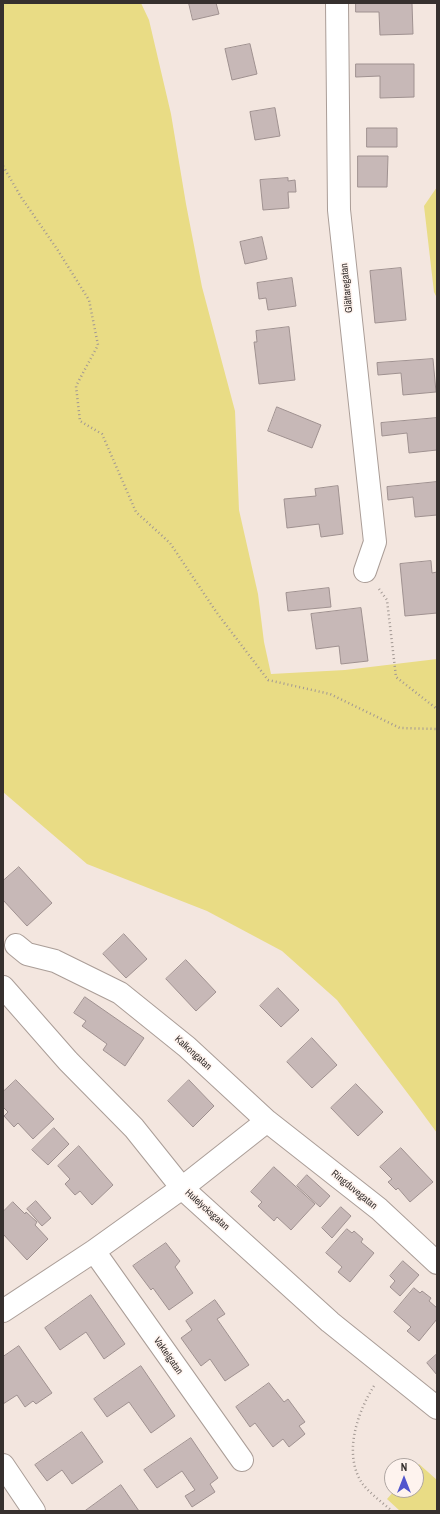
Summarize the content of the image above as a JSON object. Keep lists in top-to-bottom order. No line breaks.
{"streets":{"street":["Glättaregatan","Kalkongatan","Ringduvegatan","Hulelycksgatan","Vaktelgatan"]},"crossings":[["Kalkongatan","Ringduvegatan"]],"north":"top"}
